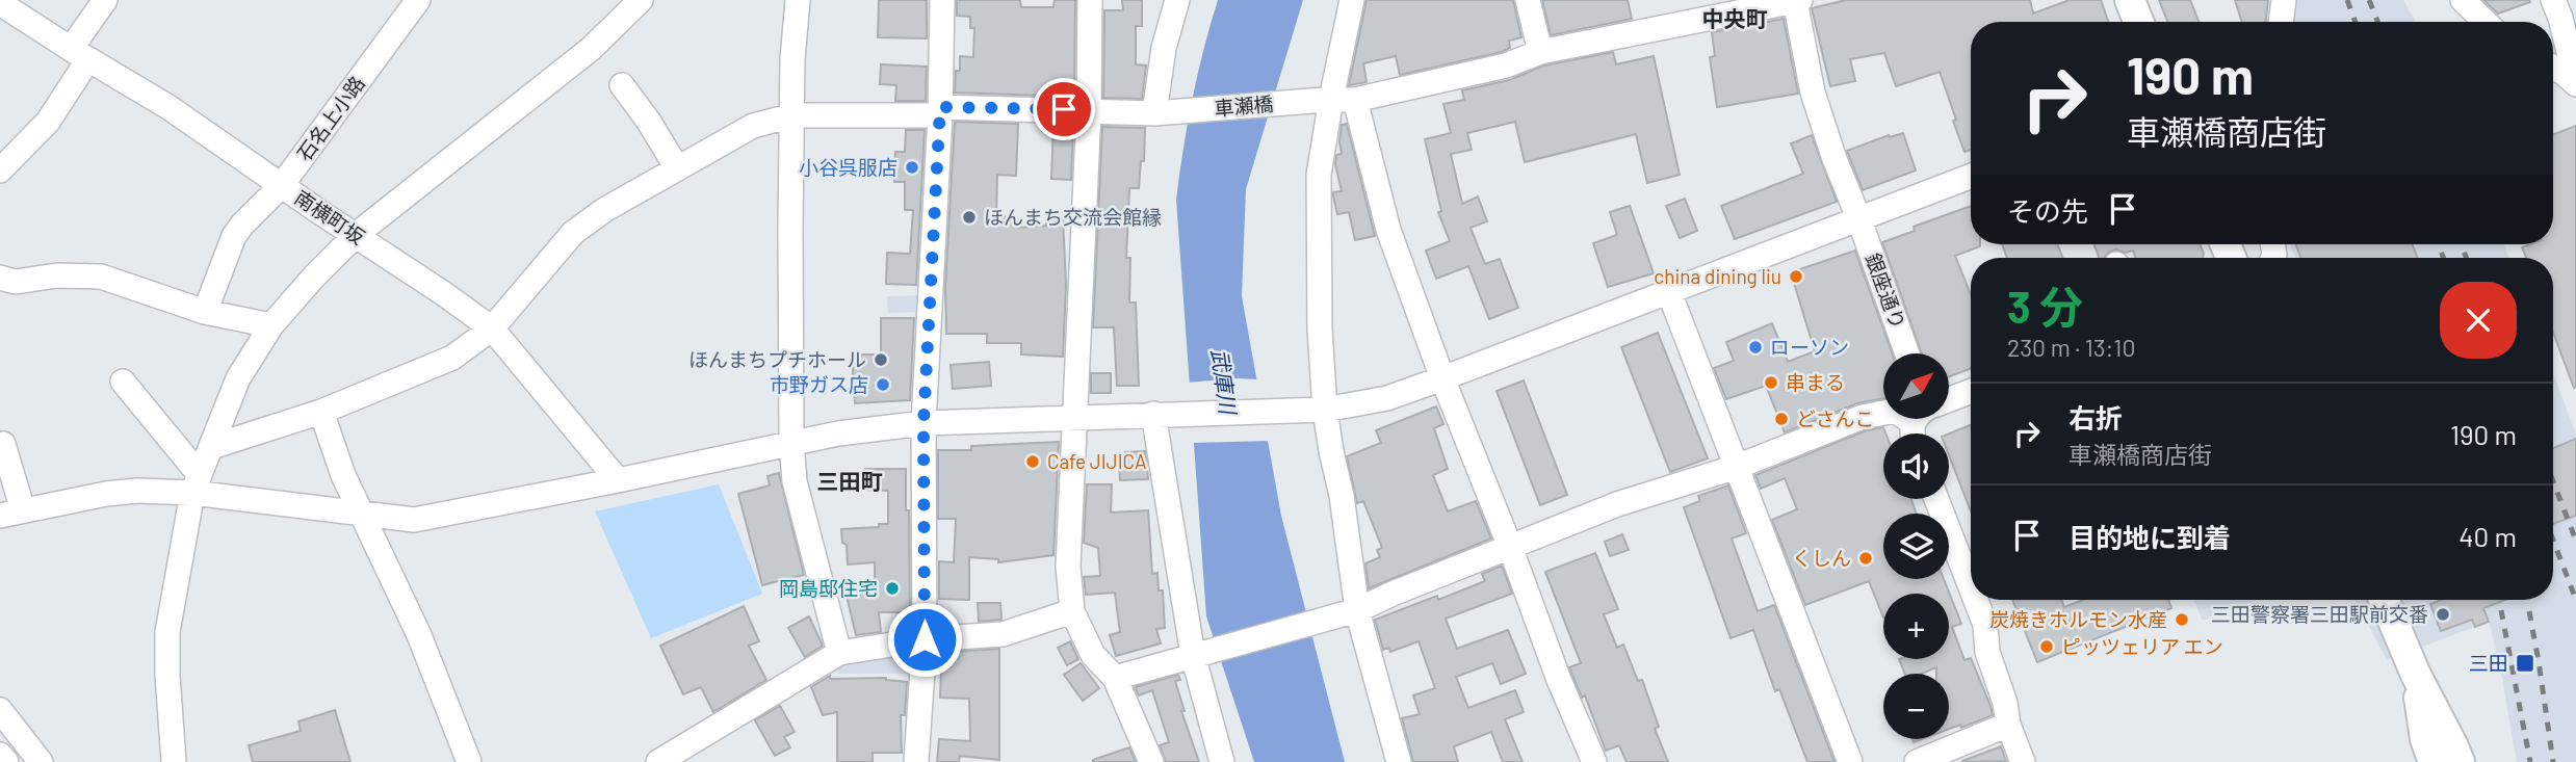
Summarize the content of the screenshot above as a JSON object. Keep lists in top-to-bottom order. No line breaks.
{"streets":{"street":["車瀬橋","石名上小路","南横町坂","銀座通り"]},"crossings":[["車瀬橋","南横町坂"],["車瀬橋","銀座通り"],["石名上小路","南横町坂"]],"districts":["中央町","三田町"],"water":["武庫川"],"places":{"other":["小谷呉服店","ほんまち交流会館縁","china dining liu","ローソン","ほんまちプチホール","串まる","市野ガス店","どさんこ","Cafe JIJICA","くしん","岡島邸住宅","三田警察署三田駅前交番","炭焼きホルモン水産","ピッツェリア エン"],"transit":["三田"]},"north":"top right","page":{"turn":["190 m","車瀬橋商店街"],"then":"その先","heading":["3 分","230 m · 13:10"],"map_buttons":["+","−"],"list":[{"name":"右折","note":"車瀬橋商店街","value":"190 m"},{"name":"目的地に到着","value":"40 m"}]}}
